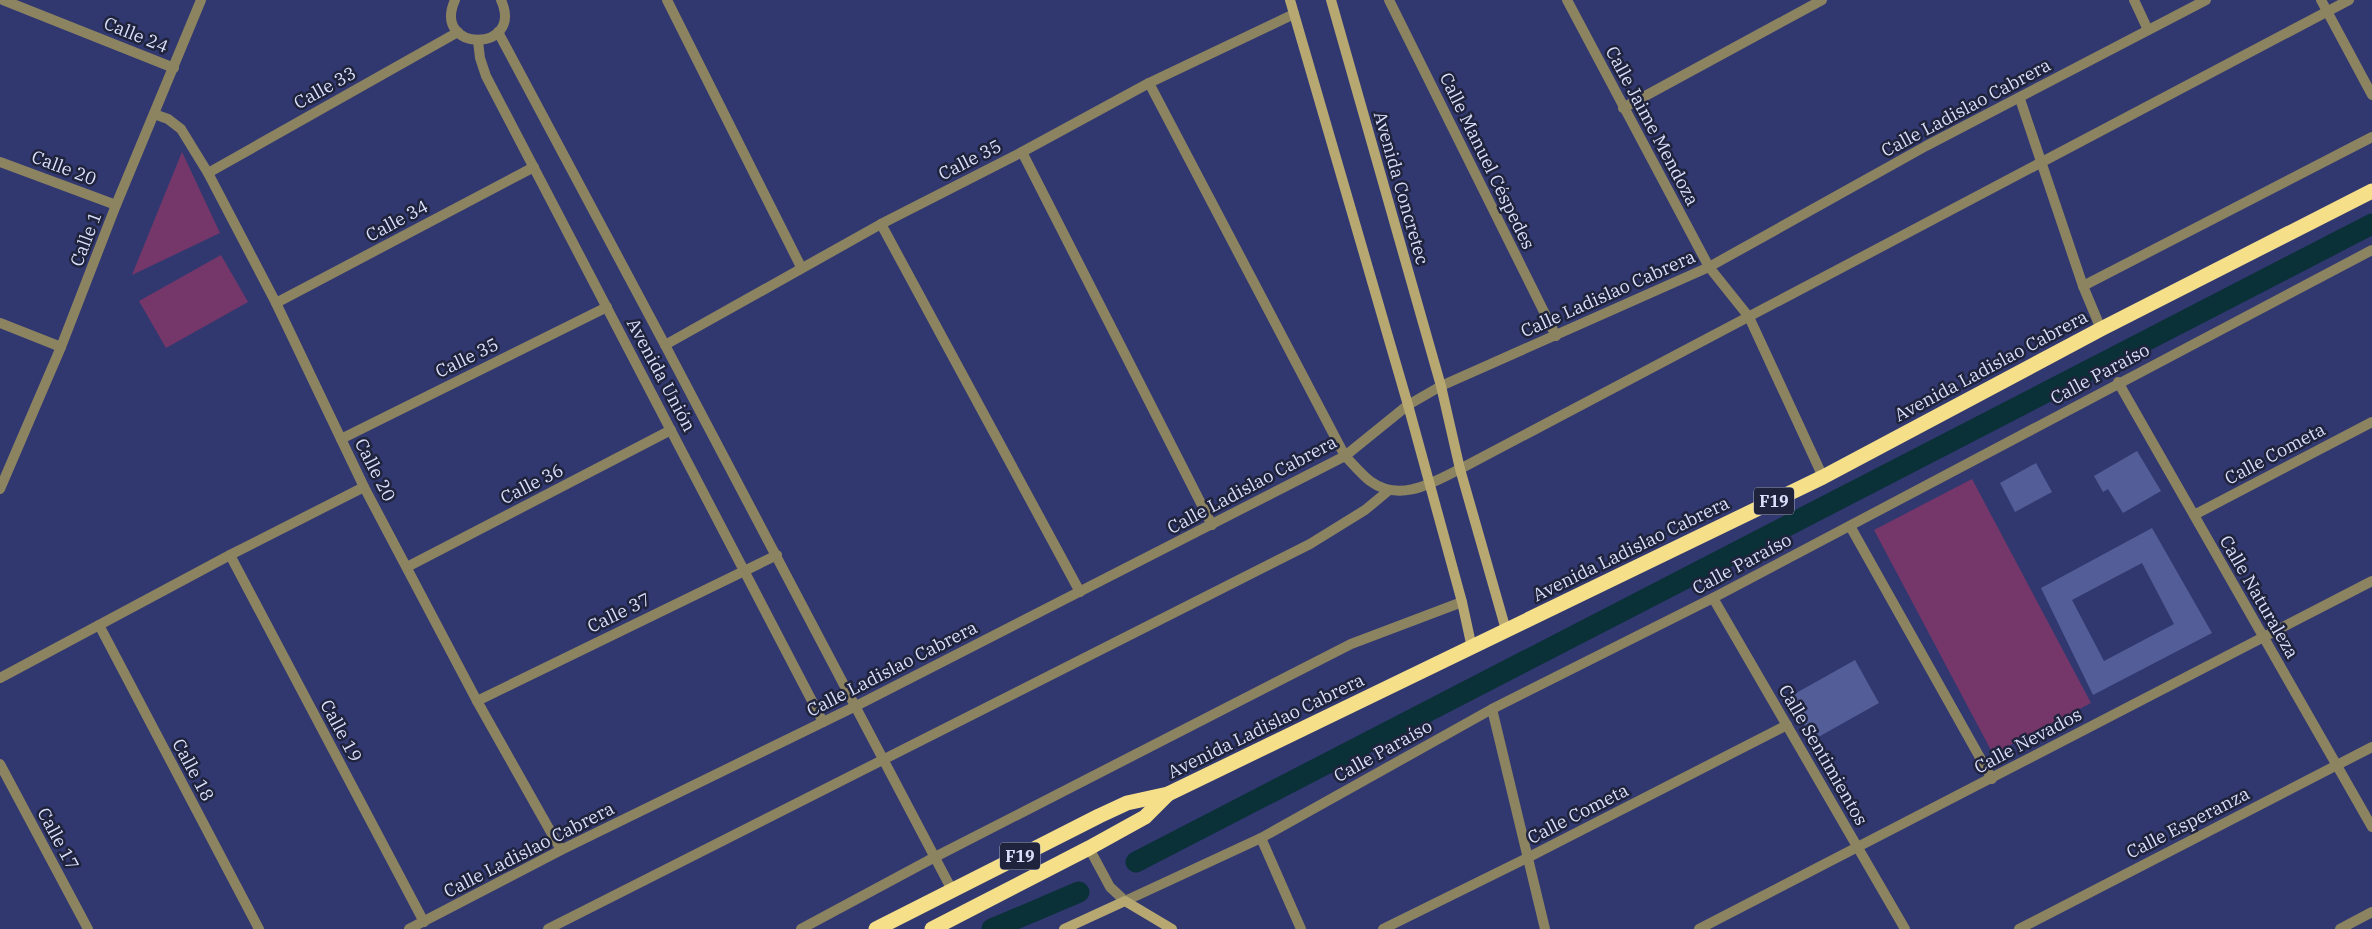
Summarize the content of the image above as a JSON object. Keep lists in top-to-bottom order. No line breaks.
{"streets":{"highway":["Avenida Ladislao Cabrera","F19"],"street":["Calle 24","Calle 33","Calle Ladislao Cabrera","Calle Jaime Mendoza","Calle 35","Calle Manuel Céspedes","Calle 20","Avenida Concretec","Calle 34","Calle 1","Calle Paraíso","Avenida Unión","Calle Cometa","Calle 36","Calle Naturaleza","Calle 37","Calle 19","Calle Nevados","Calle Sentimientos","Calle 18","Calle Esperanza","Calle 17"]},"crossings":[["Calle 24","Calle 1"],["Calle 33","Calle 20"],["Calle Ladislao Cabrera","Calle Jaime Mendoza"],["Calle Ladislao Cabrera","Calle Manuel Céspedes"],["Calle Ladislao Cabrera","Calle 20"],["Calle Ladislao Cabrera","Avenida Concretec"],["Calle Ladislao Cabrera","Avenida Unión"],["Calle Ladislao Cabrera","Calle 19"],["Calle Jaime Mendoza","Avenida Ladislao Cabrera"],["Calle 35","Calle 20"],["Calle 35","Avenida Unión"],["Calle 20","Calle 34"],["Calle 20","Calle 1"],["Calle 20","Calle 36"],["Calle 20","Calle 37"],["Avenida Concretec","Avenida Ladislao Cabrera"],["Calle 34","Avenida Unión"],["Avenida Ladislao Cabrera","F19"],["Calle Paraíso","Calle Naturaleza"],["Calle Paraíso","Calle Sentimientos"],["Avenida Unión","Calle 36"],["Avenida Unión","Calle 37"],["Calle Cometa","Calle Naturaleza"],["Calle Cometa","Calle Sentimientos"],["Calle Naturaleza","Calle Nevados"],["Calle Naturaleza","Calle Esperanza"],["Calle Nevados","Calle Sentimientos"]]}
